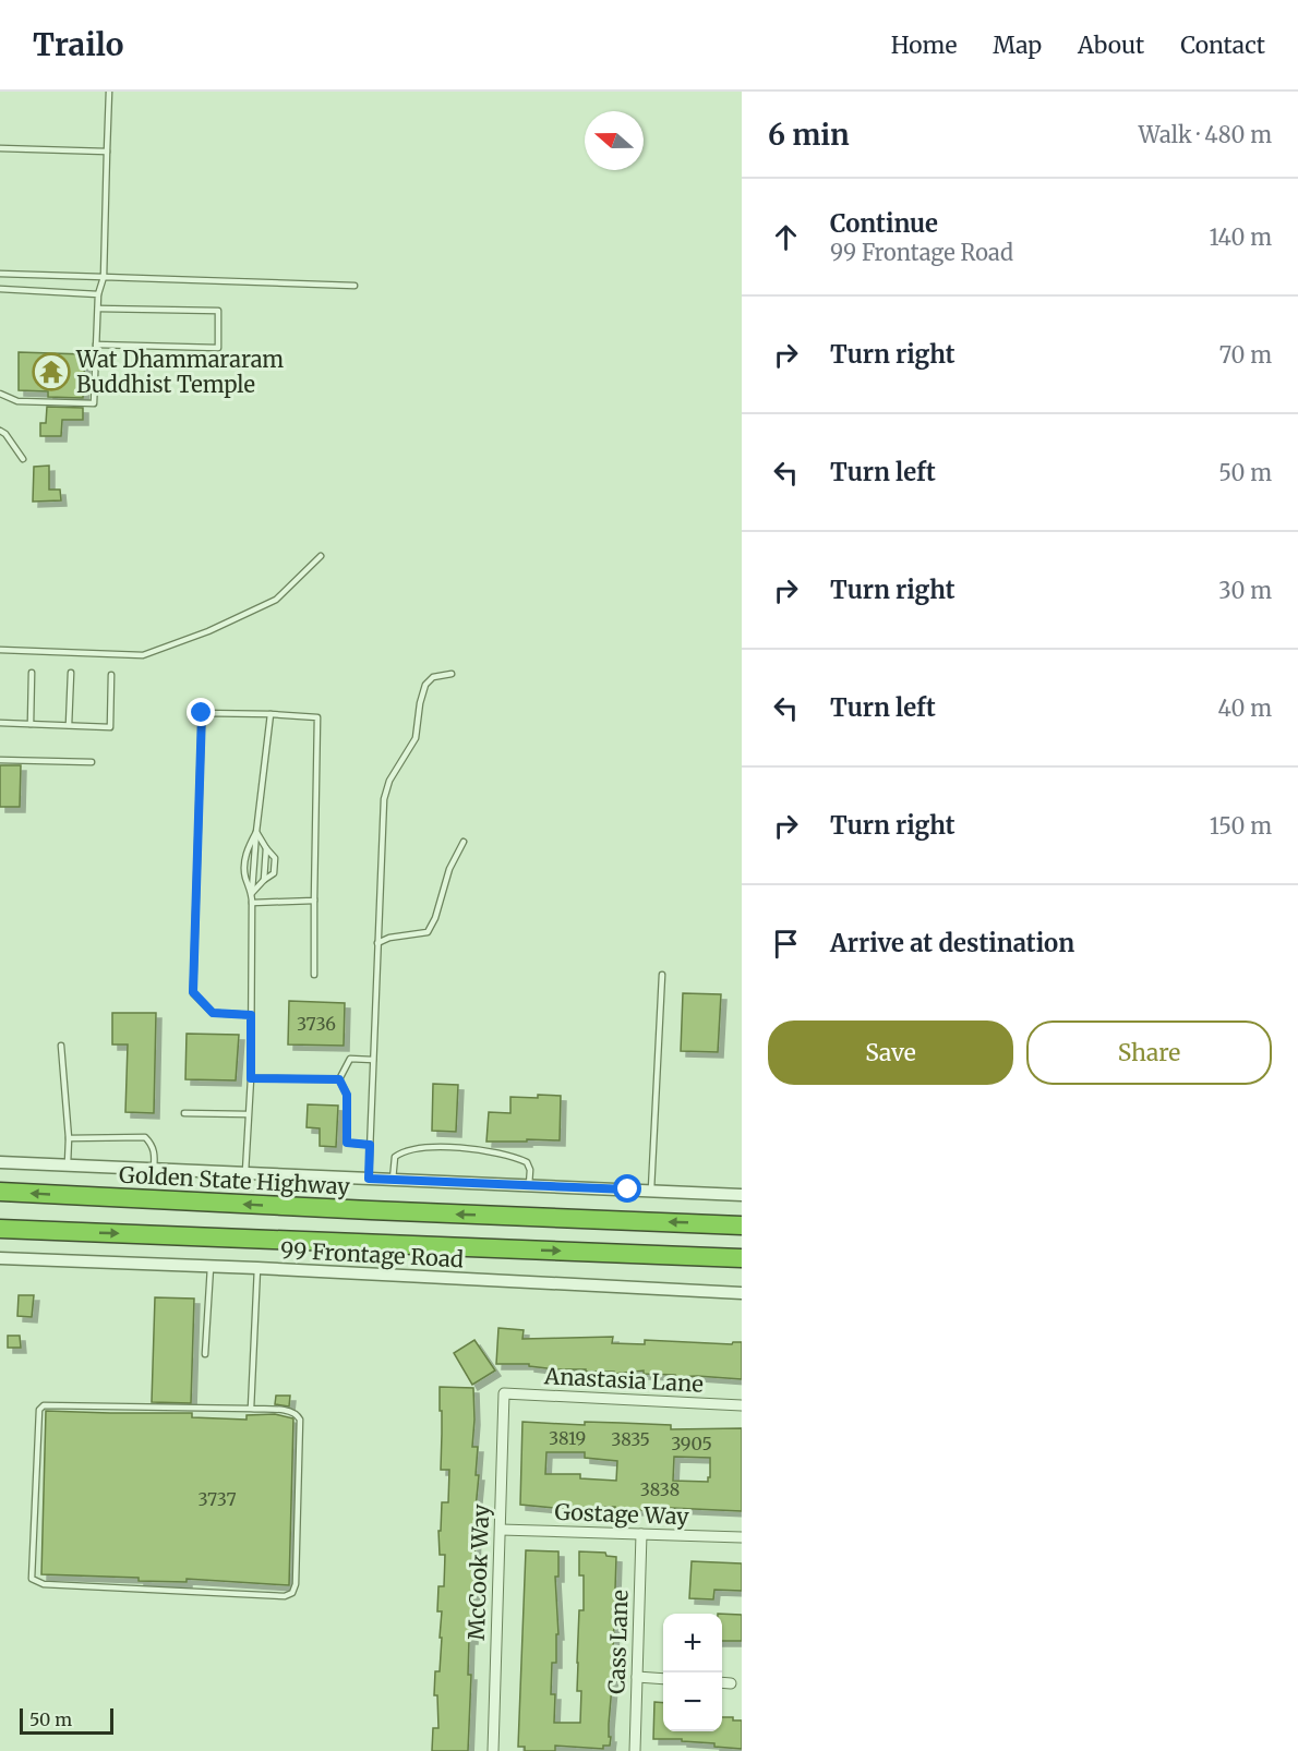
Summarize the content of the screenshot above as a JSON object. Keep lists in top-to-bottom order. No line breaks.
{"streets":{"highway":["Golden State Highway"],"street":["99 Frontage Road","Anastasia Lane","Gostage Way","McCook Way","Cass Lane"]},"crossings":[["Anastasia Lane","McCook Way"],["Gostage Way","McCook Way"],["Gostage Way","Cass Lane"]],"places":{"temple":["Wat Dhammararam Buddhist Temple"]},"house_numbers":["3736","3819","3835","3905","3838","3737"],"scale_bar":"50 m","north":"left","page":{"header":"Trailo","nav":["Home","Map","About","Contact"],"heading":["6 min","Walk · 480 m"],"list":[["Continue","99 Frontage Road","140 m"],["Turn right","70 m"],["Turn left","50 m"],["Turn right","30 m"],["Turn left","40 m"],["Turn right","150 m"],"Arrive at destination"],"buttons":["Save","Share"],"map_buttons":["+","−"],"scale":"50 m"}}
